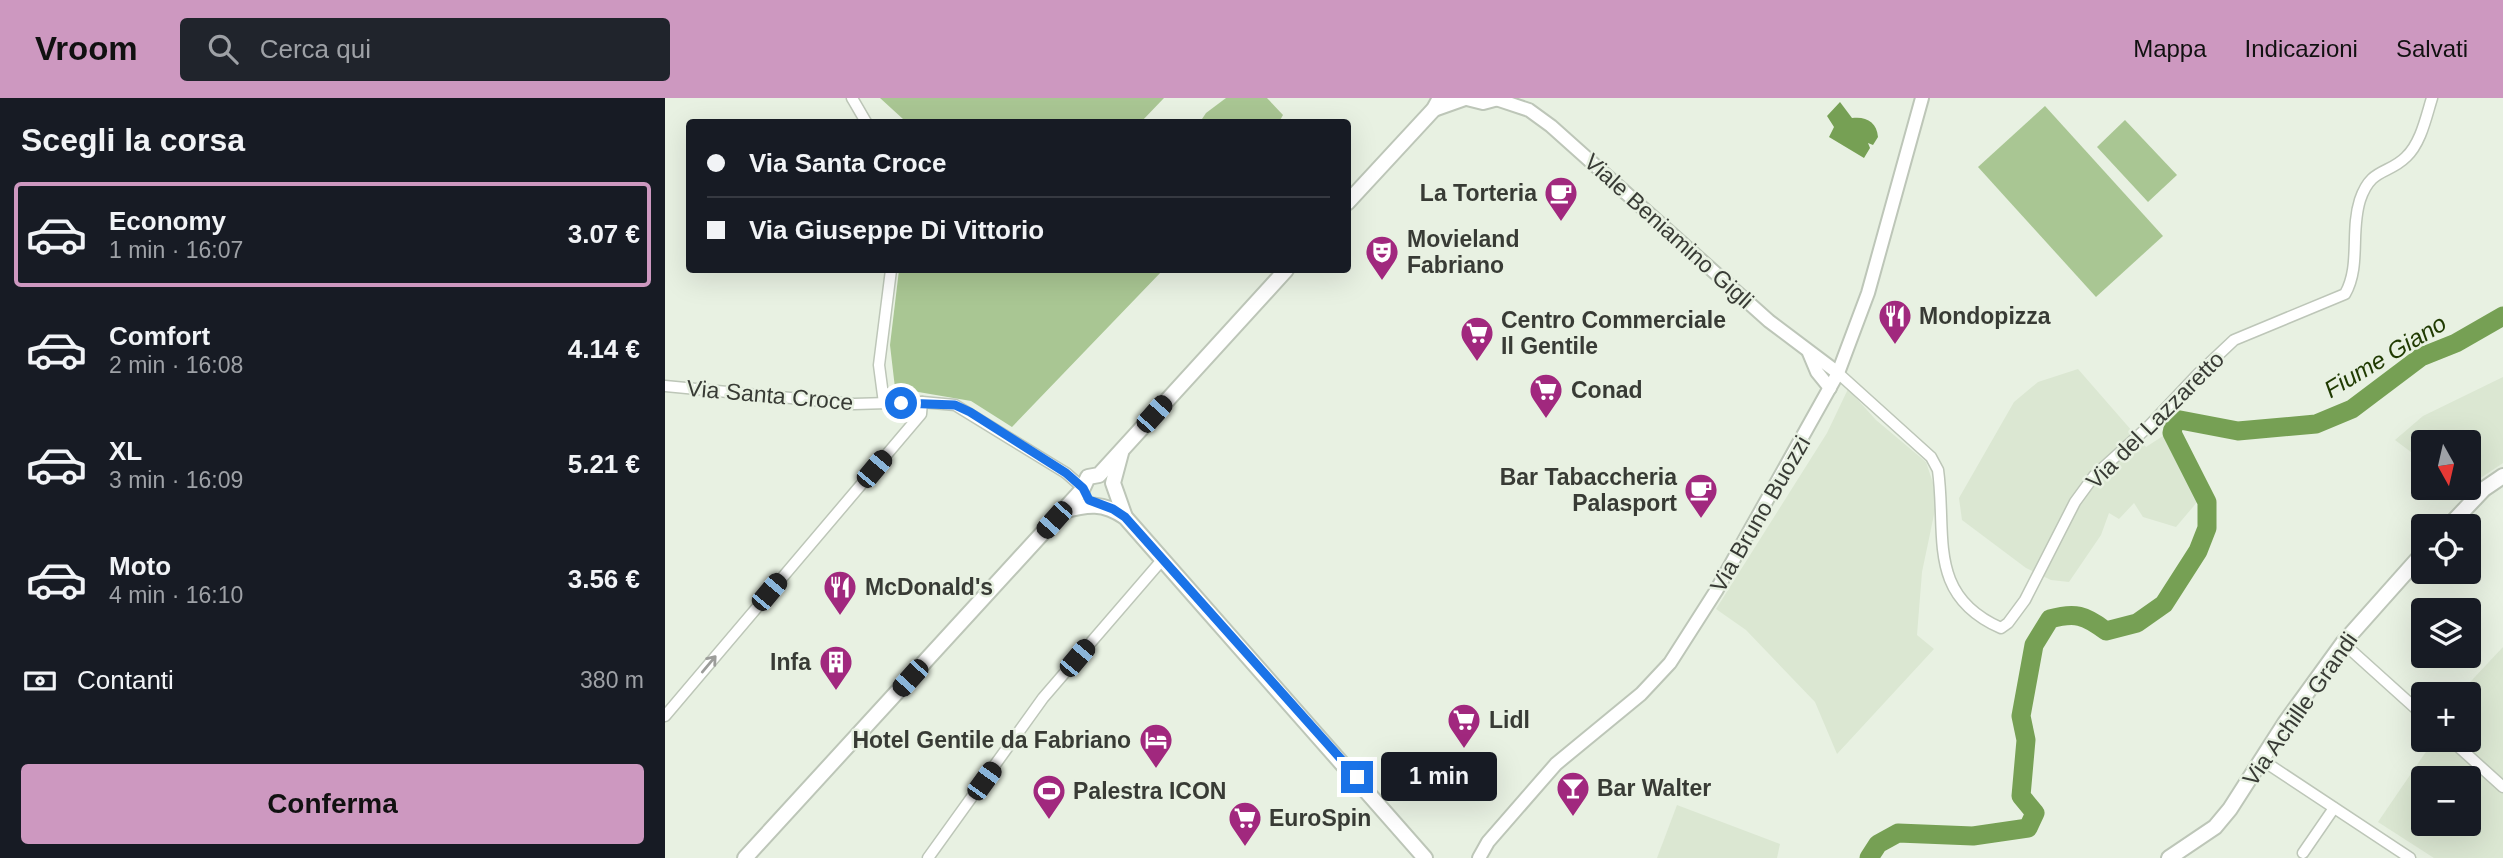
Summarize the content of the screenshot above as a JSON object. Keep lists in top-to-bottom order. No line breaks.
{"streets":{"main road":["Via Achille Grandi"],"street":["Viale Beniamino Gigli","Via Santa Croce","Via del Lazzaretto","Via Bruno Buozzi"]},"crossings":[["Viale Beniamino Gigli","Via del Lazzaretto"],["Viale Beniamino Gigli","Via Bruno Buozzi"],["Via del Lazzaretto","Via Bruno Buozzi"]],"water":["Fiume Giano"],"places":{"cafe":["La Torteria","Bar Tabaccheria Palasport"],"theatre":["Movieland Fabriano"],"restaurant":["Mondopizza","McDonald's"],"supermarket":["Centro Commerciale Il Gentile","Conad","Lidl","EuroSpin"],"building":["Infa"],"hotel":["Hotel Gentile da Fabriano"],"bar":["Bar Walter"],"sports":["Palestra ICON"]},"north":"bottom","page":{"header":"Vroom","search":"Cerca qui","nav":["Mappa","Indicazioni","Salvati"],"heading":"Scegli la corsa","banner":["Via Santa Croce","Via Giuseppe Di Vittorio"],"list":[{"name":"Economy","note":"1 min · 16:07","value":"3.07 €"},{"name":"Comfort","note":"2 min · 16:08","value":"4.14 €"},{"name":"XL","note":"3 min · 16:09","value":"5.21 €"},{"name":"Moto","note":"4 min · 16:10","value":"3.56 €"}],"map_buttons":["+","−"],"pay":["Contanti","380 m"],"buttons":"Conferma","bubble":"1 min"}}
